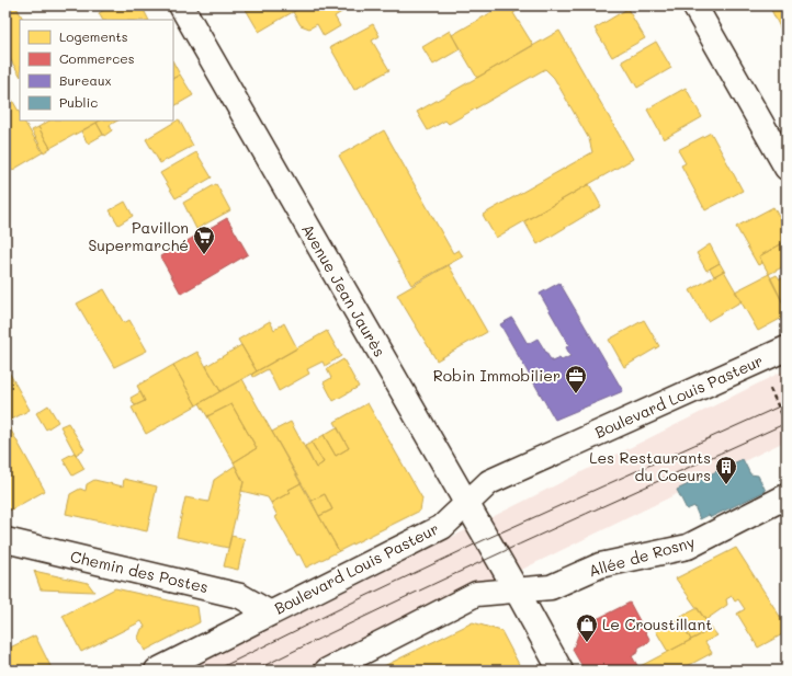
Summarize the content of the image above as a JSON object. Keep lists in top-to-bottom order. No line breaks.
{"streets":{"street":["Avenue Jean Jaurès","Boulevard Louis Pasteur","Allée de Rosny","Chemin des Postes"]},"crossings":[["Avenue Jean Jaurès","Boulevard Louis Pasteur"],["Avenue Jean Jaurès","Allée de Rosny"],["Boulevard Louis Pasteur","Chemin des Postes"]],"places":{"supermarket":["Pavillon Supermarché"],"office":["Robin Immobilier"],"building":["Les Restaurants du Coeurs"],"shop":["Le Croustillant"]},"legend":["Logements","Commerces","Bureaux","Public"]}
